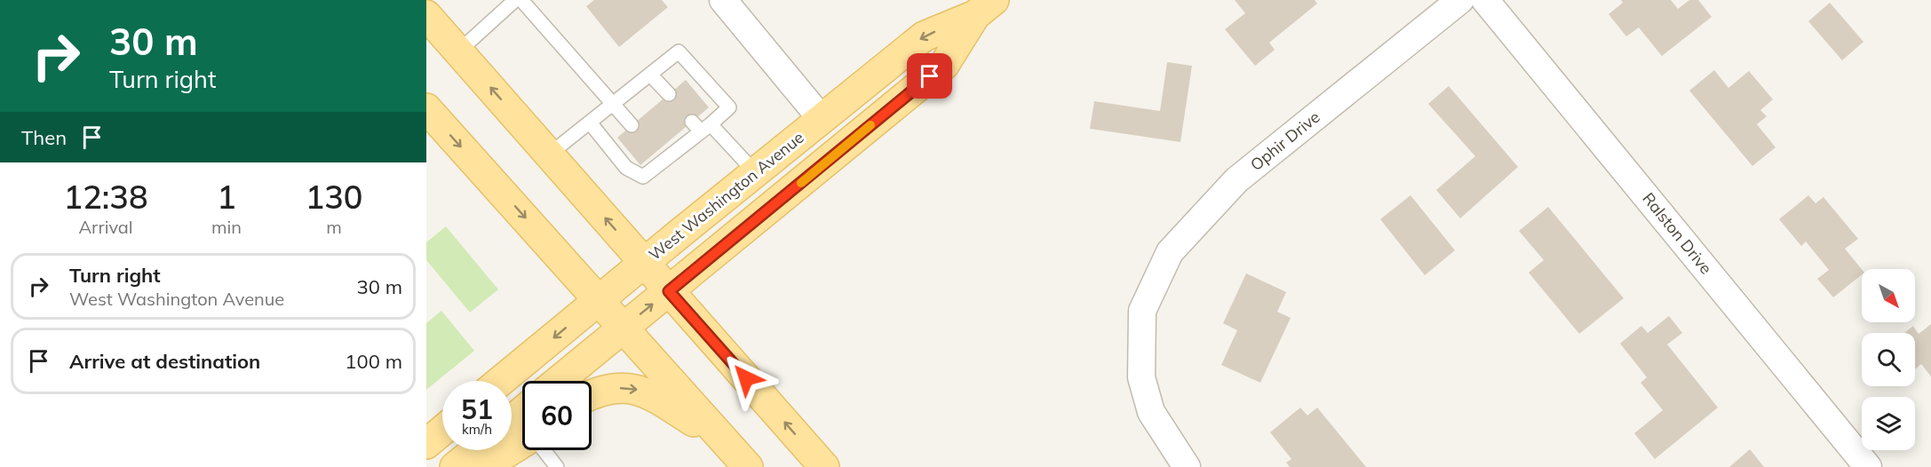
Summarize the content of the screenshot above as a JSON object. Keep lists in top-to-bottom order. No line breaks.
{"streets":{"main road":["West Washington Avenue"],"street":["Ophir Drive","Ralston Drive"]},"north":"bottom right","page":{"turn":["30 m","Turn right"],"then":"Then","eta":["12:38","Arrival","1","min","130","m"],"list":[{"name":"Turn right","note":"West Washington Avenue","value":"30 m"},{"name":"Arrive at destination","value":"100 m"}],"speed":"51 km/h","limit":"60"}}
